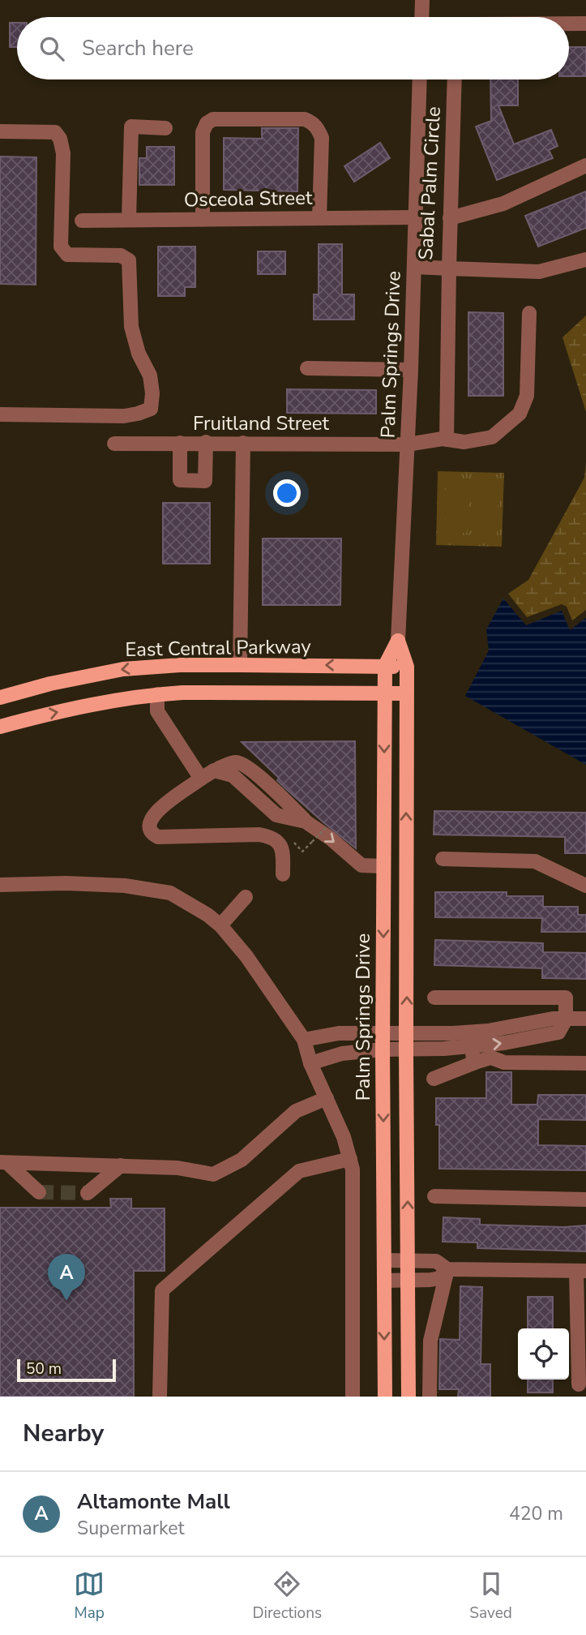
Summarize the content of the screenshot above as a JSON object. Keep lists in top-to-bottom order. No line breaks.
{"streets":{"main road":["Palm Springs Drive","East Central Parkway"],"street":["Sabal Palm Circle","Osceola Street","Fruitland Street"]},"crossings":[["Sabal Palm Circle","Palm Springs Drive"],["Osceola Street","Palm Springs Drive"],["Palm Springs Drive","Fruitland Street"],["Palm Springs Drive","East Central Parkway"]],"scale_bar":"50 m","page":{"search":"Search here","pins":"A","scale":"50 m","heading":"Nearby","list":[{"mark":"A","name":"Altamonte Mall","note":"Supermarket","value":"420 m"}],"nav":["Map","Directions","Saved"]}}
